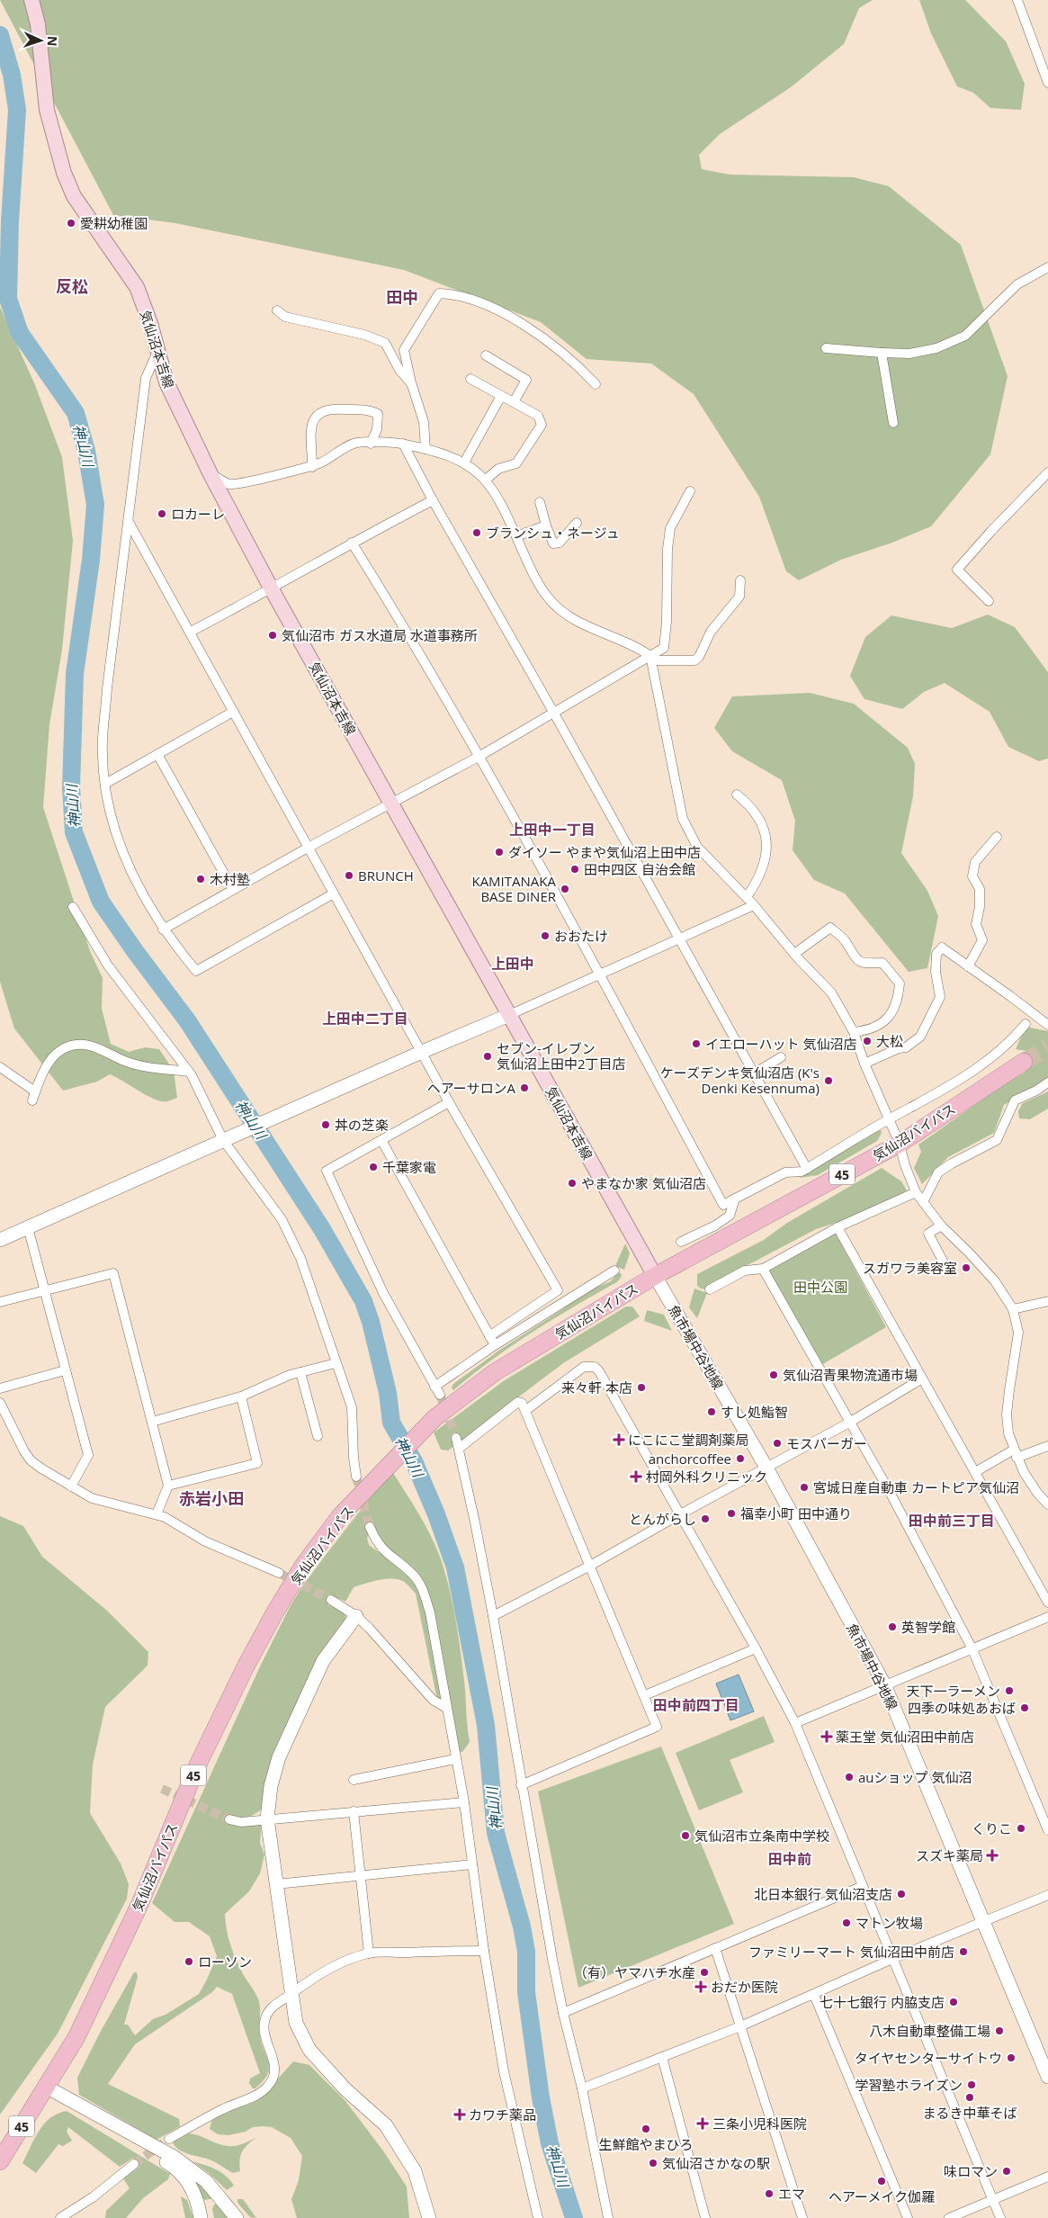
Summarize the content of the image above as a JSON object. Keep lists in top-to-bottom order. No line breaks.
{"streets":{"highway":["気仙沼バイパス","45"],"main road":["気仙沼本吉線"],"street":["魚市場中谷地線"]},"crossings":[["気仙沼本吉線","気仙沼バイパス"],["気仙沼本吉線","魚市場中谷地線"],["気仙沼バイパス","魚市場中谷地線"]],"districts":["反松","田中","上田中一丁目","上田中","上田中二丁目","赤岩小田","田中前三丁目","田中前四丁目","田中前"],"water":["神山川"],"parks":["田中公園"],"places":{"other":["愛耕幼稚園","ロカーレ","ブランシュ・ネージュ","気仙沼市 ガス水道局 水道事務所","ダイソー やまや気仙沼上田中店","田中四区 自治会館","BRUNCH","木村塾","KAMITANAKA BASE DINER","おおたけ","大松","イエローハット 気仙沼店","セブン-イレブン 気仙沼上田中2丁目店","ケーズデンキ気仙沼店 (K's Denki Kesennuma)","ヘアーサロンA","丼の芝楽","千葉家電","やまなか家 気仙沼店","スガワラ美容室","気仙沼青果物流通市場","来々軒 本店","すし処鮨智","モスバーガー","anchorcoffee","宮城日産自動車 カートピア気仙沼","福幸小町 田中通り","とんがらし","英智学館","天下一ラーメン","四季の味処あおば","auショップ 気仙沼","くりこ","気仙沼市立条南中学校","北日本銀行 気仙沼支店","マトン牧場","ファミリーマート 気仙沼田中前店","ローソン","（有）ヤマハチ水産","七十七銀行 内脇支店","八木自動車整備工場","タイヤセンターサイトウ","学習塾ホライズン","まるき中華そば","生鮮館やまひろ","気仙沼さかなの駅","味ロマン","ヘアーメイク伽羅","エマ"],"health":["にこにこ堂調剤薬局","村岡外科クリニック","薬王堂 気仙沼田中前店","スズキ薬局","おだか医院","カワチ薬品","三条小児科医院"]},"north":"right"}
